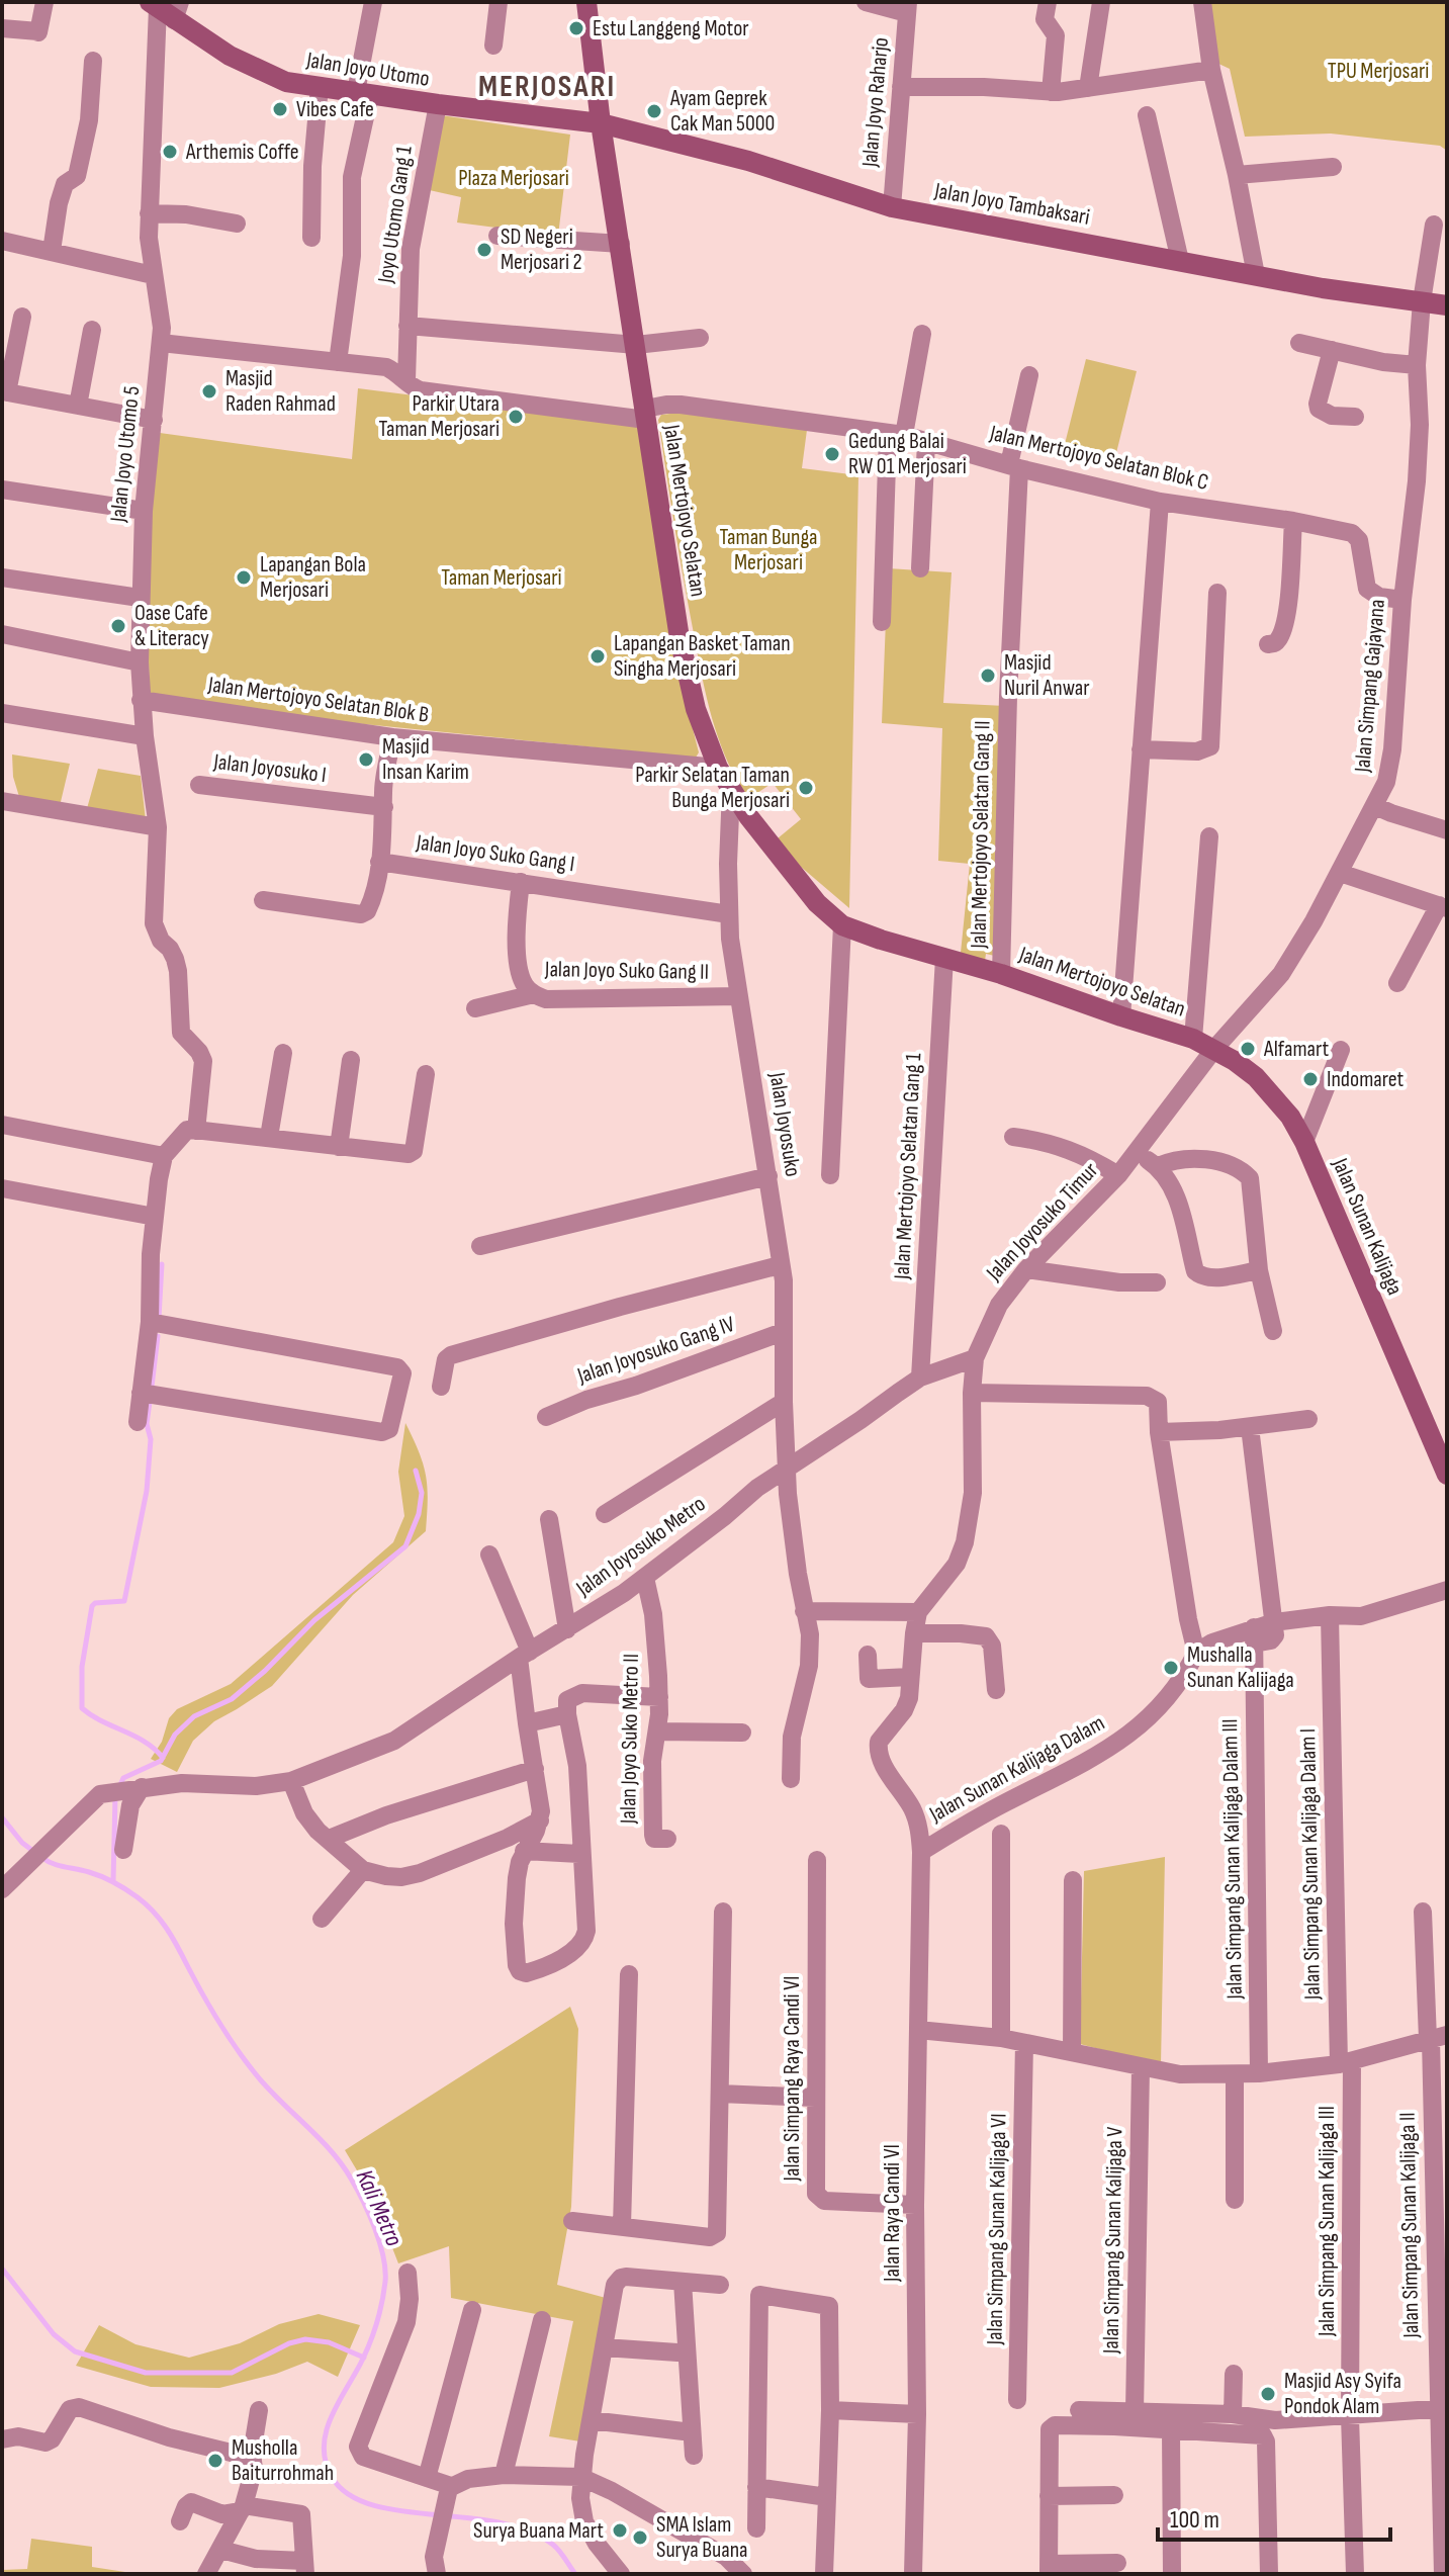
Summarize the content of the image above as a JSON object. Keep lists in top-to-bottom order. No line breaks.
{"streets":{"main road":["Jalan Joyo Utomo","Jalan Joyo Tambaksari","Jalan Mertojoyo Selatan","Jalan Sunan Kalijaga"],"street":["Jalan Joyo Raharjo","Joyo Utomo Gang 1","Jalan Joyo Utomo 5","Jalan Mertojoyo Selatan Blok C","Jalan Simpang Gajayana","Jalan Mertojoyo Selatan Blok B","Jalan Joyosuko I","Jalan Mertojoyo Selatan Gang II","Jalan Joyo Suko Gang I","Jalan Joyo Suko Gang II","Jalan Joyosuko","Jalan Mertojoyo Selatan Gang 1","Jalan Joyosuko Timur","Jalan Joyosuko Gang IV","Jalan Joyosuko Metro","Jalan Joyo Suko Metro II","Jalan Sunan Kalijaga Dalam","Jalan Simpang Sunan Kalijaga Dalam III","Jalan Simpang Sunan Kalijaga Dalam I","Jalan Simpang Raya Candi VI","Jalan Raya Candi VI","Jalan Simpang Sunan Kalijaga III","Jalan Simpang Sunan Kalijaga II","Jalan Simpang Sunan Kalijaga VI","Jalan Simpang Sunan Kalijaga V"]},"crossings":[["Jalan Joyo Utomo","Jalan Joyo Tambaksari"],["Jalan Joyo Utomo","Joyo Utomo Gang 1"],["Jalan Joyo Utomo","Jalan Joyo Utomo 5"],["Jalan Joyo Utomo","Jalan Mertojoyo Selatan"],["Jalan Joyo Raharjo","Jalan Joyo Tambaksari"],["Jalan Joyo Tambaksari","Jalan Mertojoyo Selatan"],["Jalan Joyo Tambaksari","Jalan Simpang Gajayana"],["Joyo Utomo Gang 1","Jalan Mertojoyo Selatan Blok C"],["Jalan Joyo Utomo 5","Jalan Mertojoyo Selatan Blok C"],["Jalan Joyo Utomo 5","Jalan Mertojoyo Selatan Blok B"],["Jalan Mertojoyo Selatan Blok C","Jalan Mertojoyo Selatan"],["Jalan Mertojoyo Selatan Blok C","Jalan Simpang Gajayana"],["Jalan Mertojoyo Selatan Blok C","Jalan Mertojoyo Selatan Gang II"],["Jalan Mertojoyo Selatan","Jalan Mertojoyo Selatan Blok B"],["Jalan Mertojoyo Selatan","Jalan Mertojoyo Selatan Gang II"],["Jalan Mertojoyo Selatan","Jalan Joyosuko"],["Jalan Mertojoyo Selatan","Jalan Mertojoyo Selatan Gang 1"],["Jalan Mertojoyo Selatan","Jalan Sunan Kalijaga"],["Jalan Simpang Gajayana","Jalan Joyosuko Timur"],["Jalan Simpang Gajayana","Jalan Sunan Kalijaga"],["Jalan Joyo Suko Gang I","Jalan Joyo Suko Gang II"],["Jalan Joyo Suko Gang I","Jalan Joyosuko"],["Jalan Joyo Suko Gang II","Jalan Joyosuko"],["Jalan Joyosuko","Jalan Joyosuko Gang IV"],["Jalan Joyosuko","Jalan Joyosuko Metro"],["Jalan Mertojoyo Selatan Gang 1","Jalan Joyosuko Metro"],["Jalan Joyosuko Timur","Jalan Sunan Kalijaga"],["Jalan Joyosuko Timur","Jalan Joyosuko Metro"],["Jalan Joyosuko Timur","Jalan Sunan Kalijaga Dalam"],["Jalan Joyosuko Timur","Jalan Raya Candi VI"],["Jalan Joyosuko Metro","Jalan Joyo Suko Metro II"],["Jalan Sunan Kalijaga Dalam","Jalan Raya Candi VI"],["Jalan Simpang Sunan Kalijaga Dalam I","Jalan Simpang Sunan Kalijaga III"],["Jalan Simpang Raya Candi VI","Jalan Raya Candi VI"]],"districts":["MERJOSARI"],"water":["Kali Metro"],"parks":["TPU Merjosari","Plaza Merjosari","Taman Bunga Merjosari","Taman Merjosari"],"places":["Estu Langgeng Motor","Vibes Cafe","Ayam Geprek Cak Man 5000","Arthemis Coffe","SD Negeri Merjosari 2","Masjid Raden Rahmad","Parkir Utara Taman Merjosari","Gedung Balai RW 01 Merjosari","Lapangan Bola Merjosari","Oase Cafe & Literacy","Lapangan Basket Taman Singha Merjosari","Masjid Nuril Anwar","Masjid Insan Karim","Parkir Selatan Taman Bunga Merjosari","Alfamart","Indomaret","Mushalla Sunan Kalijaga","Masjid Asy Syifa Pondok Alam","Musholla Baiturrohmah","Surya Buana Mart","SMA Islam Surya Buana"],"scale_bar":"100 m"}
